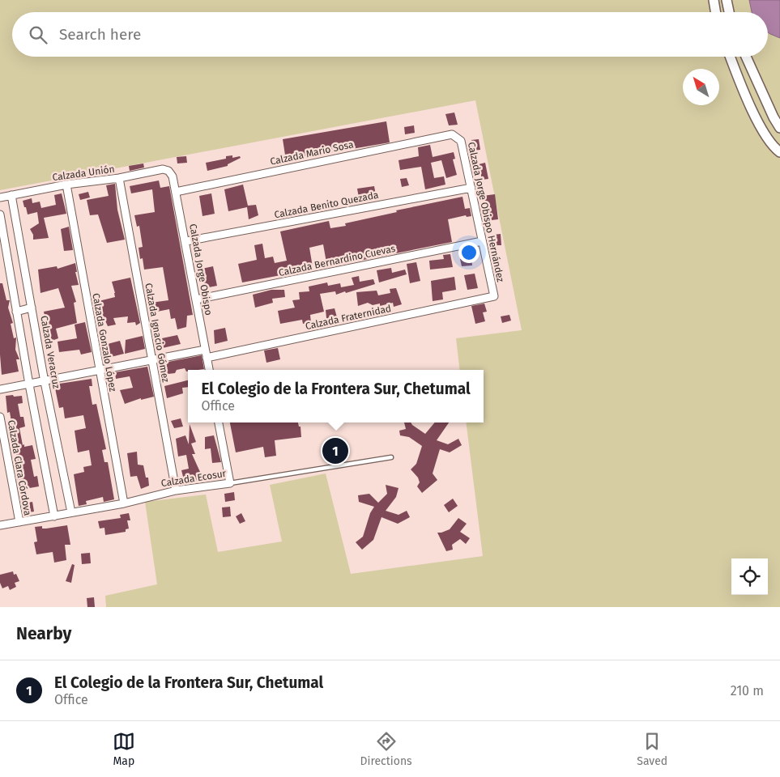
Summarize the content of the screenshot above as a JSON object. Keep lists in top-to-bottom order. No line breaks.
{"streets":{"street":["Calzada Mario Sosa","Calzada Unión","Calzada Benito Quezada","Calzada Jorge Obispo Hernández","Calzada Bernardino Cuevas","Calzada Jorge Obispo","Calzada Fraternidad","Calzada Ignacio Gómez","Calzada Gonzalo López","Calzada Veracruz","Calzada Clara Córdova","Calzada Ecosur"]},"crossings":[["Calzada Mario Sosa","Calzada Jorge Obispo Hernández"],["Calzada Mario Sosa","Calzada Jorge Obispo"],["Calzada Unión","Calzada Jorge Obispo"],["Calzada Unión","Calzada Ignacio Gómez"],["Calzada Unión","Calzada Gonzalo López"],["Calzada Unión","Calzada Veracruz"],["Calzada Benito Quezada","Calzada Jorge Obispo Hernández"],["Calzada Benito Quezada","Calzada Jorge Obispo"],["Calzada Jorge Obispo Hernández","Calzada Bernardino Cuevas"],["Calzada Jorge Obispo Hernández","Calzada Fraternidad"],["Calzada Bernardino Cuevas","Calzada Jorge Obispo"],["Calzada Jorge Obispo","Calzada Fraternidad"],["Calzada Ignacio Gómez","Calzada Ecosur"],["Calzada Gonzalo López","Calzada Ecosur"],["Calzada Veracruz","Calzada Ecosur"],["Calzada Clara Córdova","Calzada Ecosur"]],"north":"top left","page":{"search":"Search here","popup":["El Colegio de la Frontera Sur, Chetumal","Office"],"pins":"1","heading":"Nearby","list":[{"mark":"1","name":"El Colegio de la Frontera Sur, Chetumal","note":"Office","value":"210 m"}],"nav":["Map","Directions","Saved"]}}
